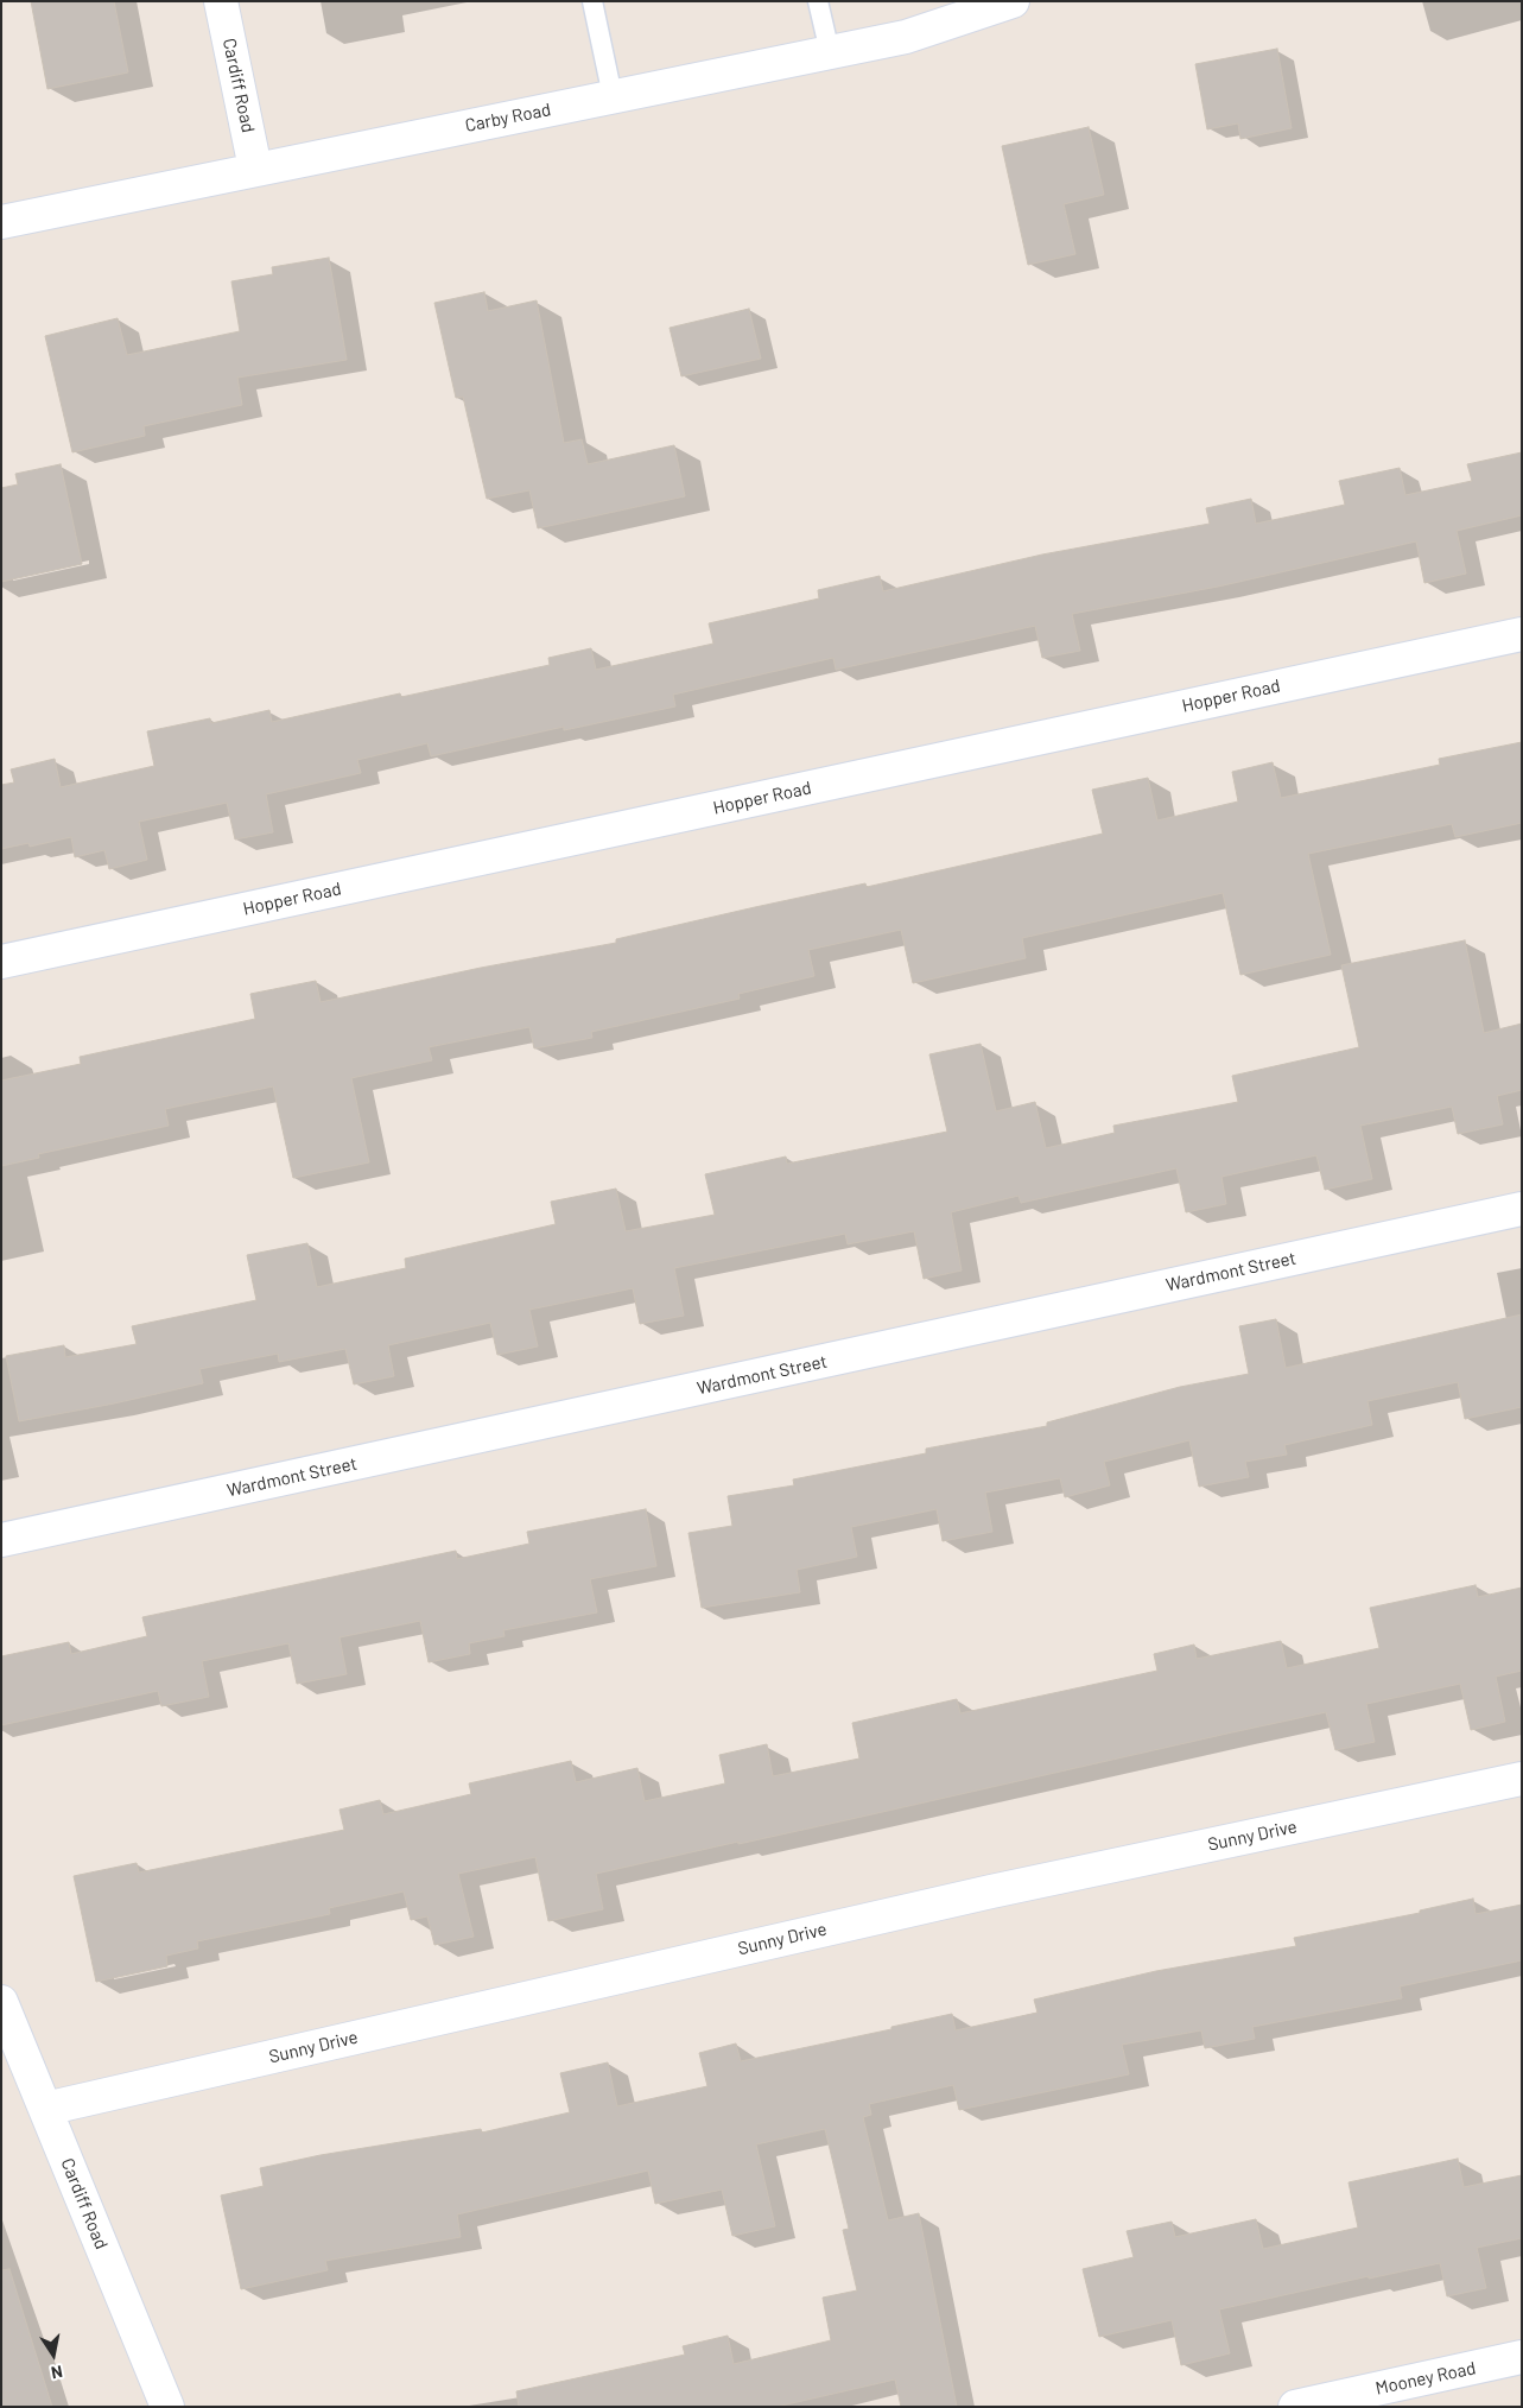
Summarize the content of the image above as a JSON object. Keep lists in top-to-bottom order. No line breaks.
{"streets":{"street":["Cardiff Road","Carby Road","Hopper Road","Wardmont Street","Sunny Drive","Mooney Road"]},"crossings":[["Cardiff Road","Carby Road"],["Cardiff Road","Sunny Drive"]],"north":"bottom"}
